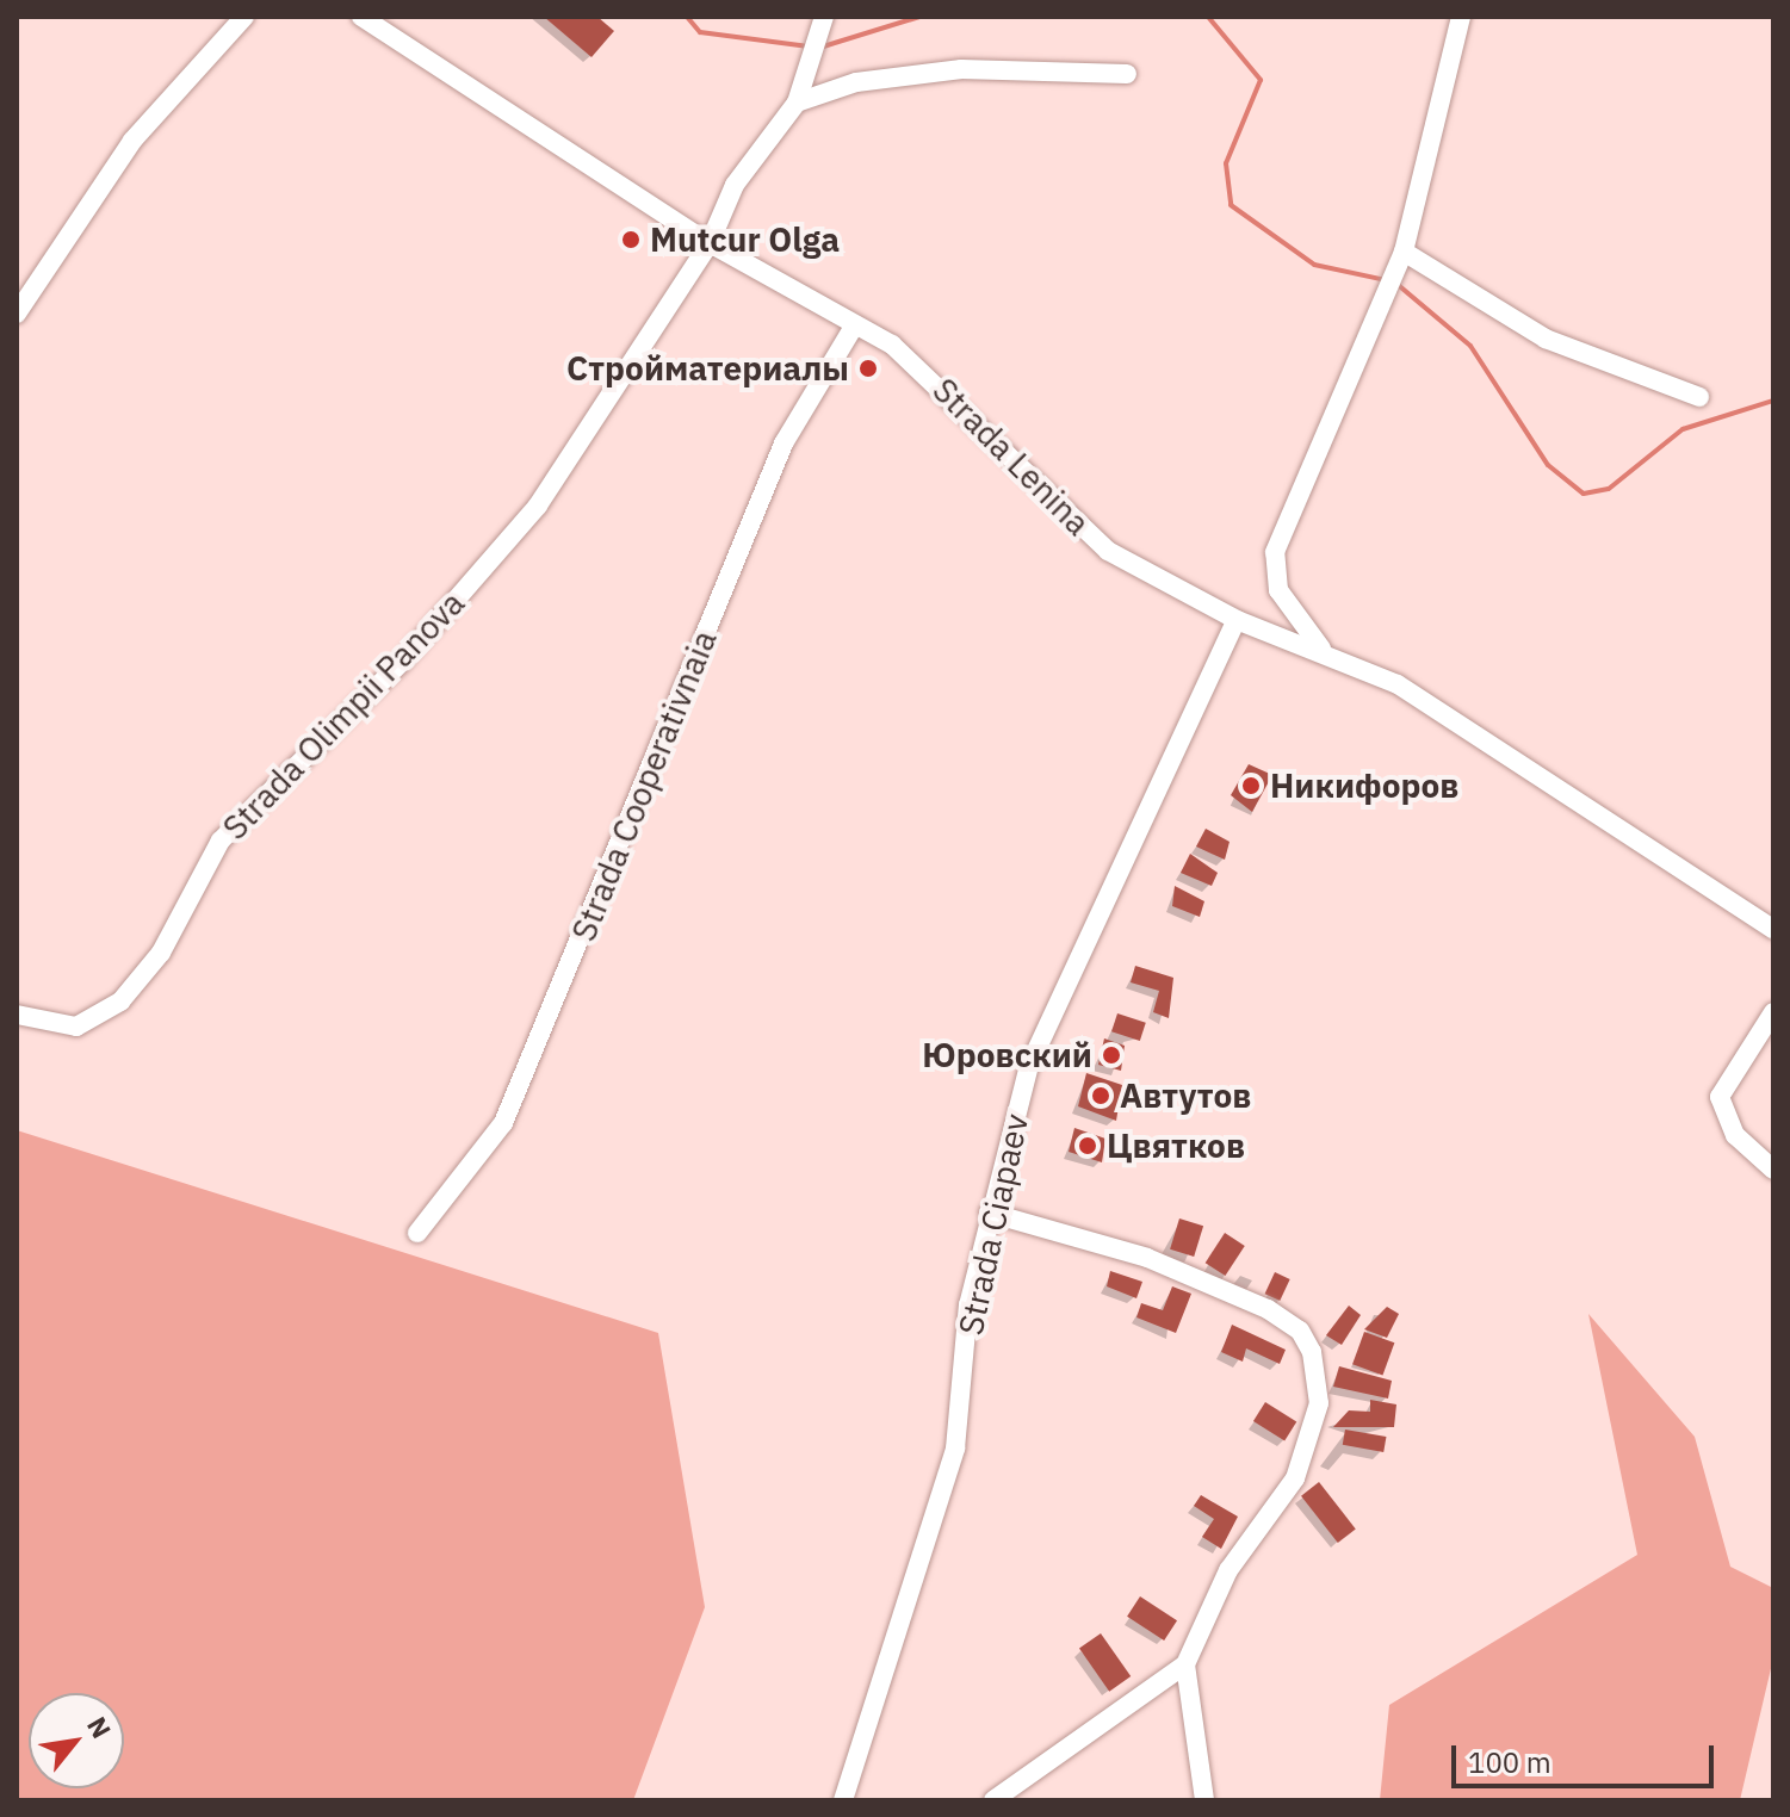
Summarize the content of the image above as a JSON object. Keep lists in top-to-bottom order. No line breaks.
{"streets":{"street":["Strada Lenina","Strada Olimpii Panova","Strada Cooperativnaia","Strada Ciapaev"]},"crossings":[["Strada Lenina","Strada Olimpii Panova"],["Strada Lenina","Strada Cooperativnaia"],["Strada Lenina","Strada Ciapaev"]],"places":["Mutcur Olga","Стройматериалы","Никифоров","Юровский","Автутов","Цвятков"],"scale_bar":"100 m","north":"top right"}
